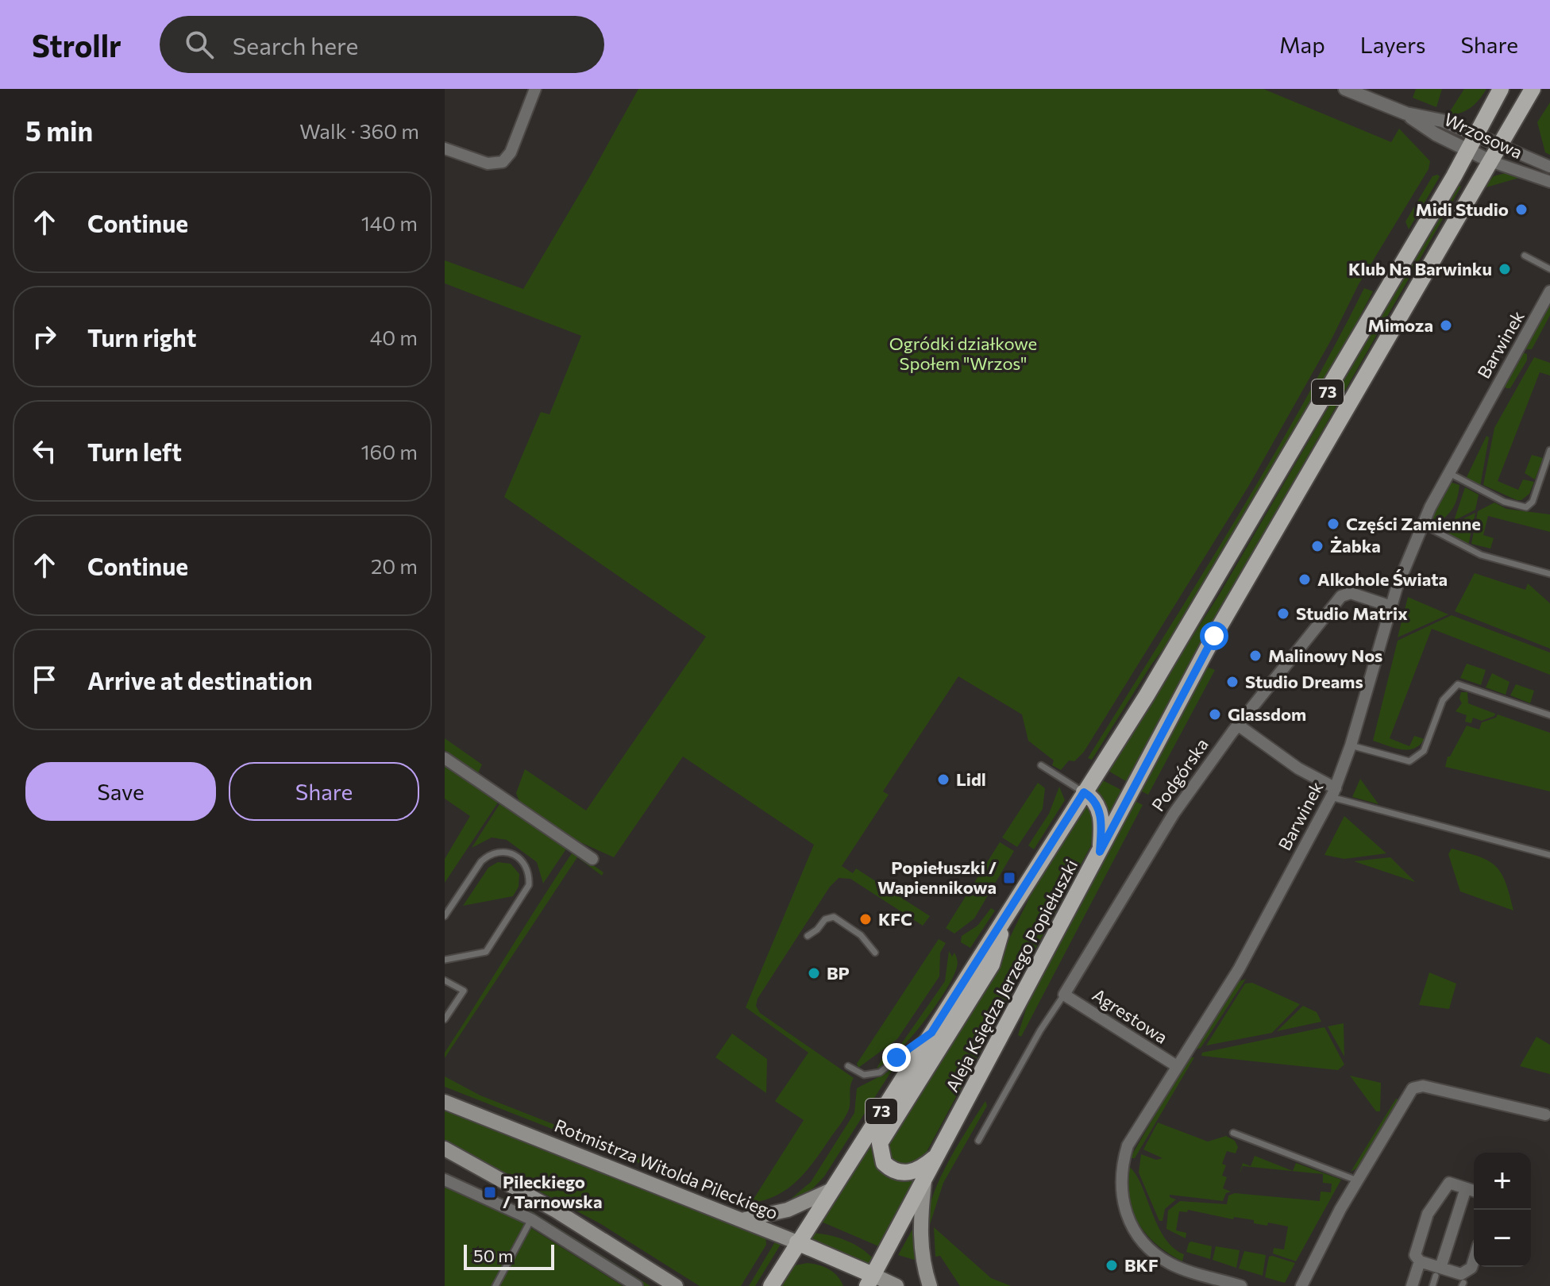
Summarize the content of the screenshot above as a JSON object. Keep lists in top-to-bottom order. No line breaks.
{"streets":{"main road":["73","Aleja Księdza Jerzego Popiełuszki","Rotmistrza Witolda Pileckiego"],"street":["Wrzosowa","Barwinek","Podgórska","Agrestowa"]},"crossings":[["Wrzosowa","Aleja Księdza Jerzego Popiełuszki"],["Barwinek","Podgórska"],["Barwinek","Agrestowa"],["73","Aleja Księdza Jerzego Popiełuszki"],["73","Rotmistrza Witolda Pileckiego"],["Podgórska","Agrestowa"],["Aleja Księdza Jerzego Popiełuszki","Rotmistrza Witolda Pileckiego"]],"parks":["Ogródki działkowe Społem \"Wrzos\""],"places":{"other":["Midi Studio","Klub Na Barwinku","Mimoza","Części Zamienne","Żabka","Alkohole Świata","Studio Matrix","Malinowy Nos","Studio Dreams","Glassdom","Lidl","KFC","BP","BKF"],"transit":["Popiełuszki / Wapiennikowa","Pileckiego / Tarnowska"]},"scale_bar":"50 m","page":{"header":"Strollr","search":"Search here","nav":["Map","Layers","Share"],"heading":["5 min","Walk · 360 m"],"list":[["Continue","140 m"],["Turn right","40 m"],["Turn left","160 m"],["Continue","20 m"],"Arrive at destination"],"buttons":["Save","Share"],"map_buttons":["+","−"],"scale":"50 m"}}
